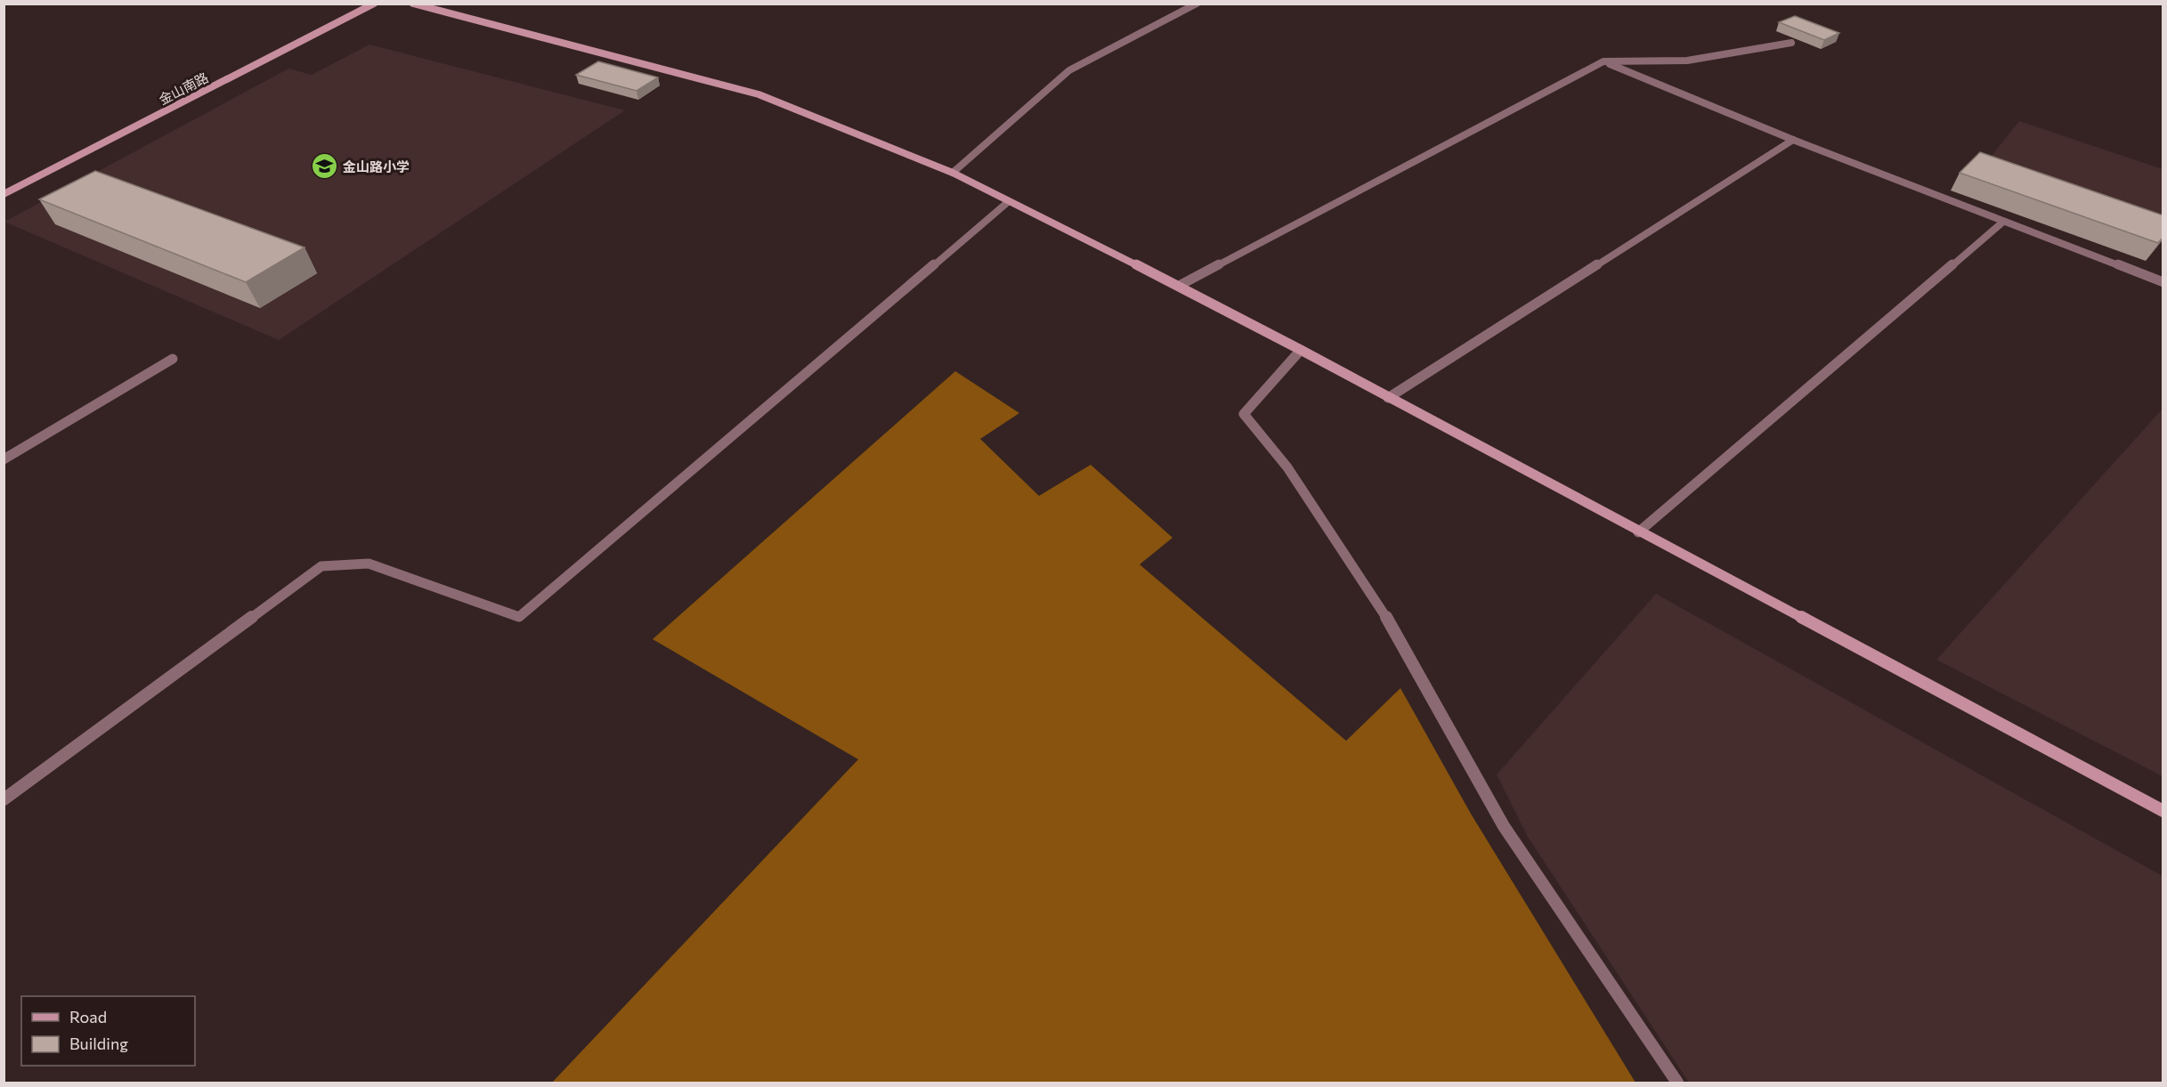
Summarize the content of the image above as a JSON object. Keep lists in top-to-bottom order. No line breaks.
{"streets":{"street":["金山南路"]},"places":{"school or university":["金山路小学"]},"legend":["Road","Building"]}
